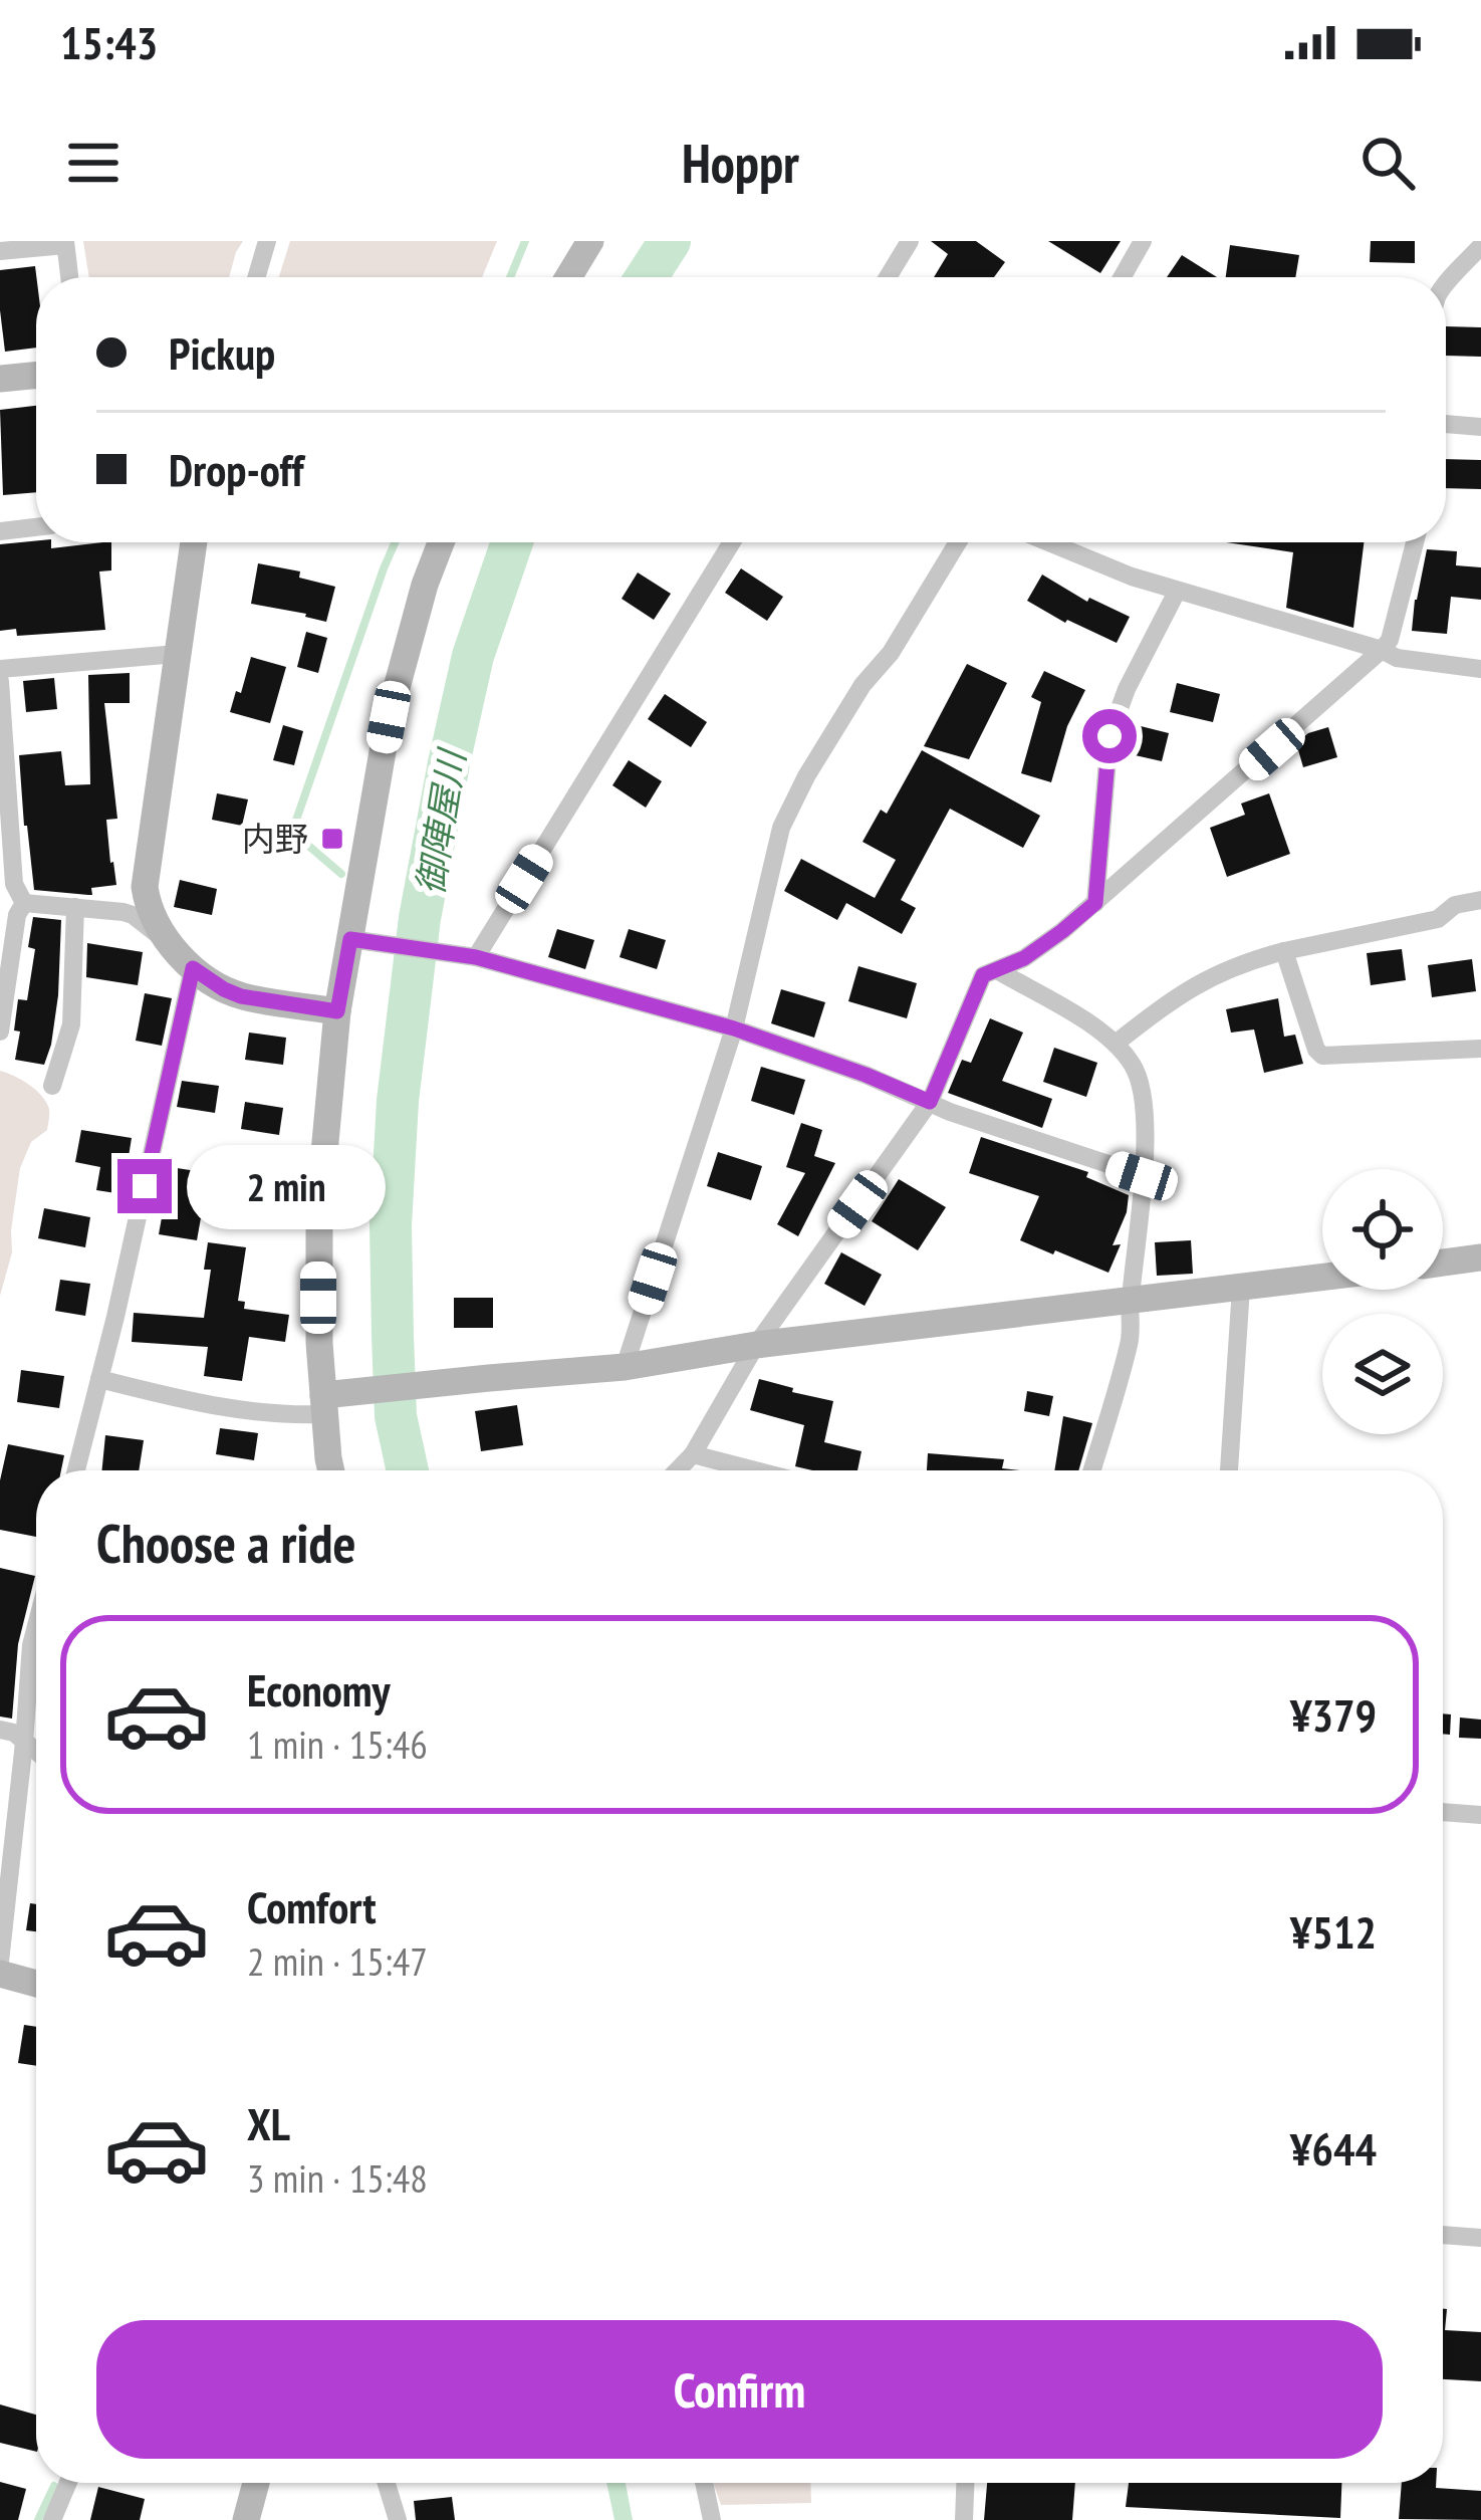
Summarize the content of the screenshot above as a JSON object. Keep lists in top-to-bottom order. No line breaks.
{"water":["御陣屋川"],"places":{"transit":["内野"]},"page":{"status":"15:43","header":"Hoppr","banner":["Pickup","Drop-off"],"bubble":"2 min","heading":"Choose a ride","list":[{"name":"Economy","note":"1 min · 15:46","value":"¥379"},{"name":"Comfort","note":"2 min · 15:47","value":"¥512"},{"name":"XL","note":"3 min · 15:48","value":"¥644"}],"buttons":"Confirm"}}
